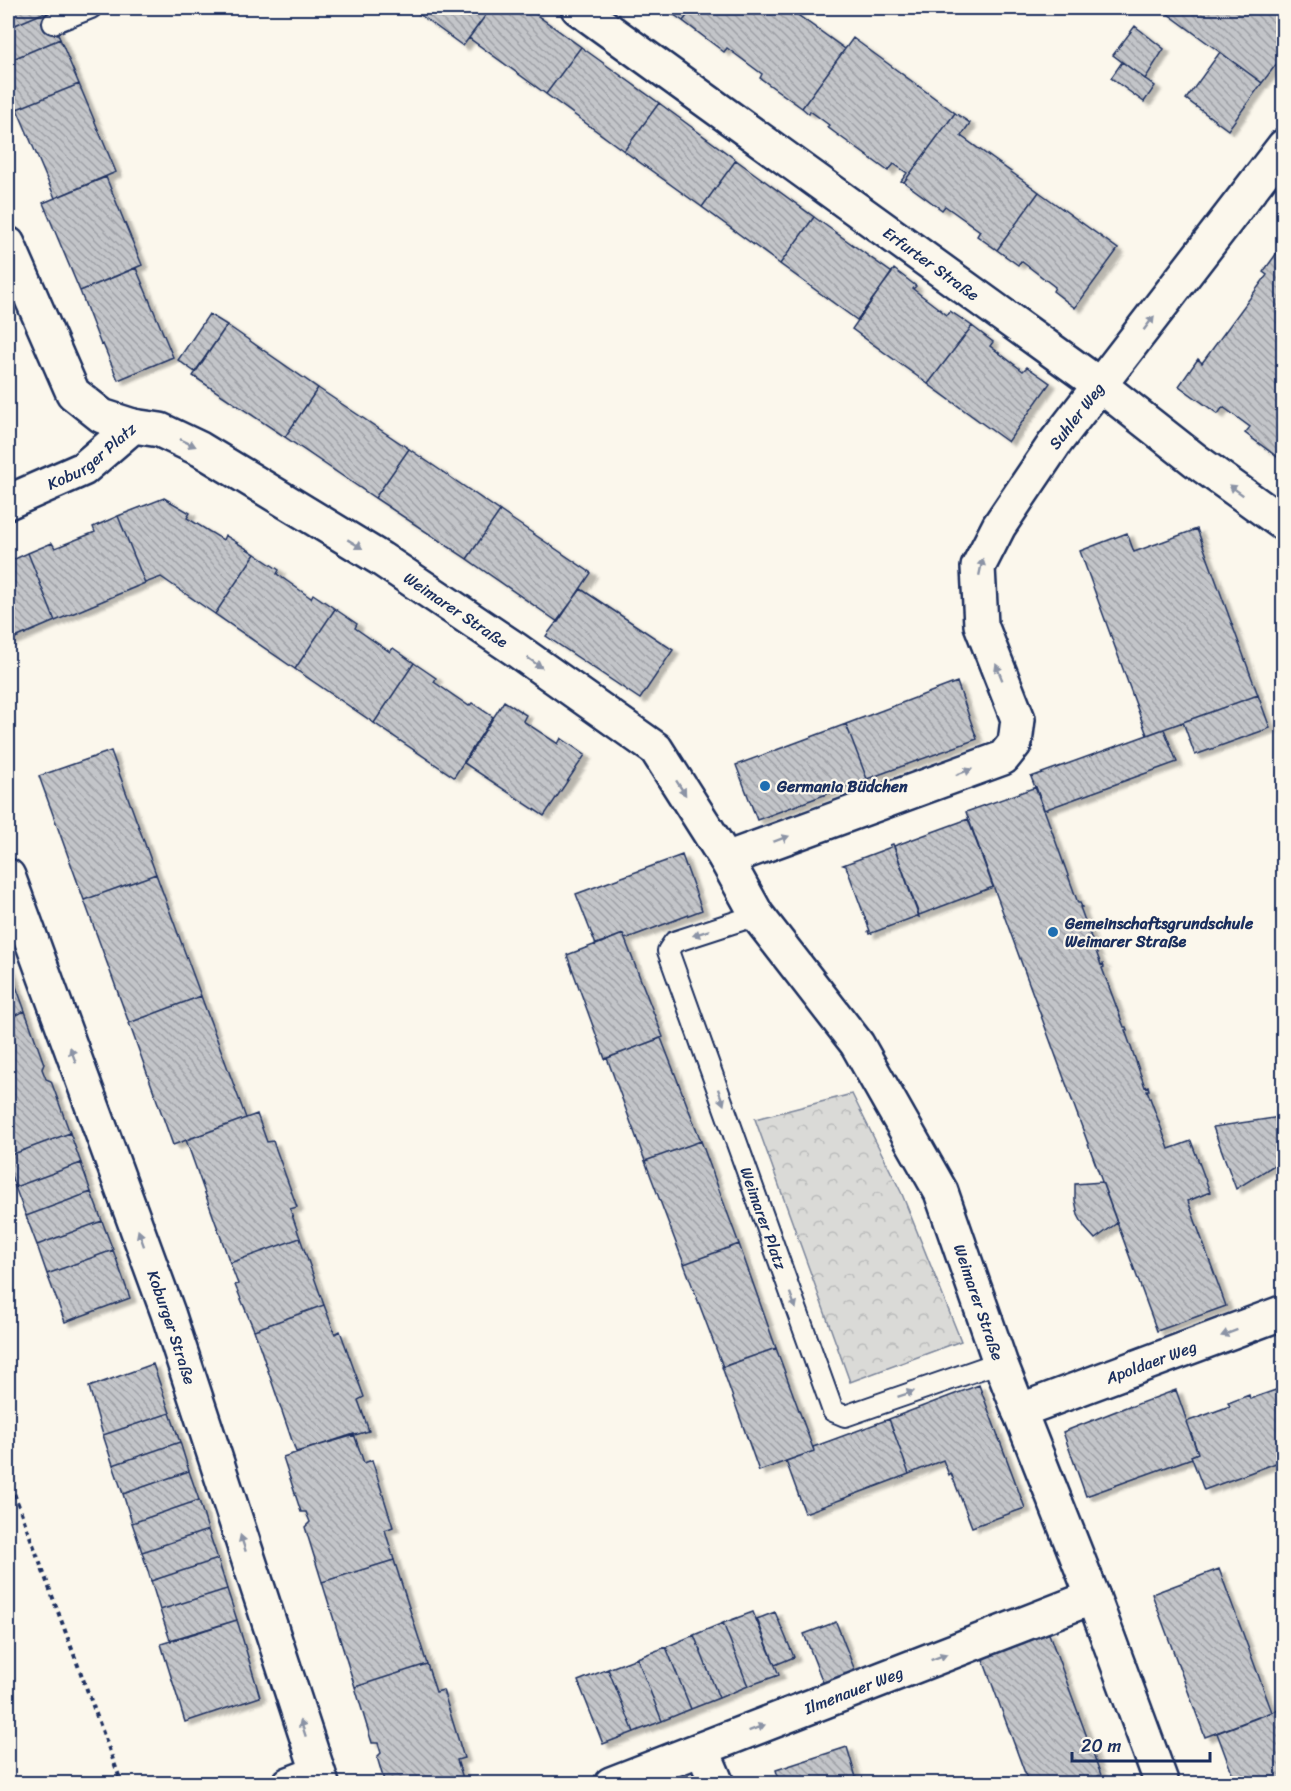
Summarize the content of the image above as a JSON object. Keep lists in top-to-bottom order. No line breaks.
{"streets":{"street":["Erfurter Straße","Suhler Weg","Koburger Platz","Weimarer Straße","Koburger Straße","Apoldaer Weg","Ilmenauer Weg"],"lane":["Weimarer Platz"]},"crossings":[["Erfurter Straße","Suhler Weg"],["Suhler Weg","Weimarer Straße"],["Koburger Platz","Weimarer Straße"],["Weimarer Straße","Weimarer Platz"],["Weimarer Straße","Apoldaer Weg"],["Weimarer Straße","Ilmenauer Weg"]],"one_way":["Suhler Weg","Weimarer Straße","Koburger Straße","Apoldaer Weg","Ilmenauer Weg"],"places":["Germania Büdchen","Gemeinschaftsgrundschule Weimarer Straße"],"scale_bar":"20 m"}
